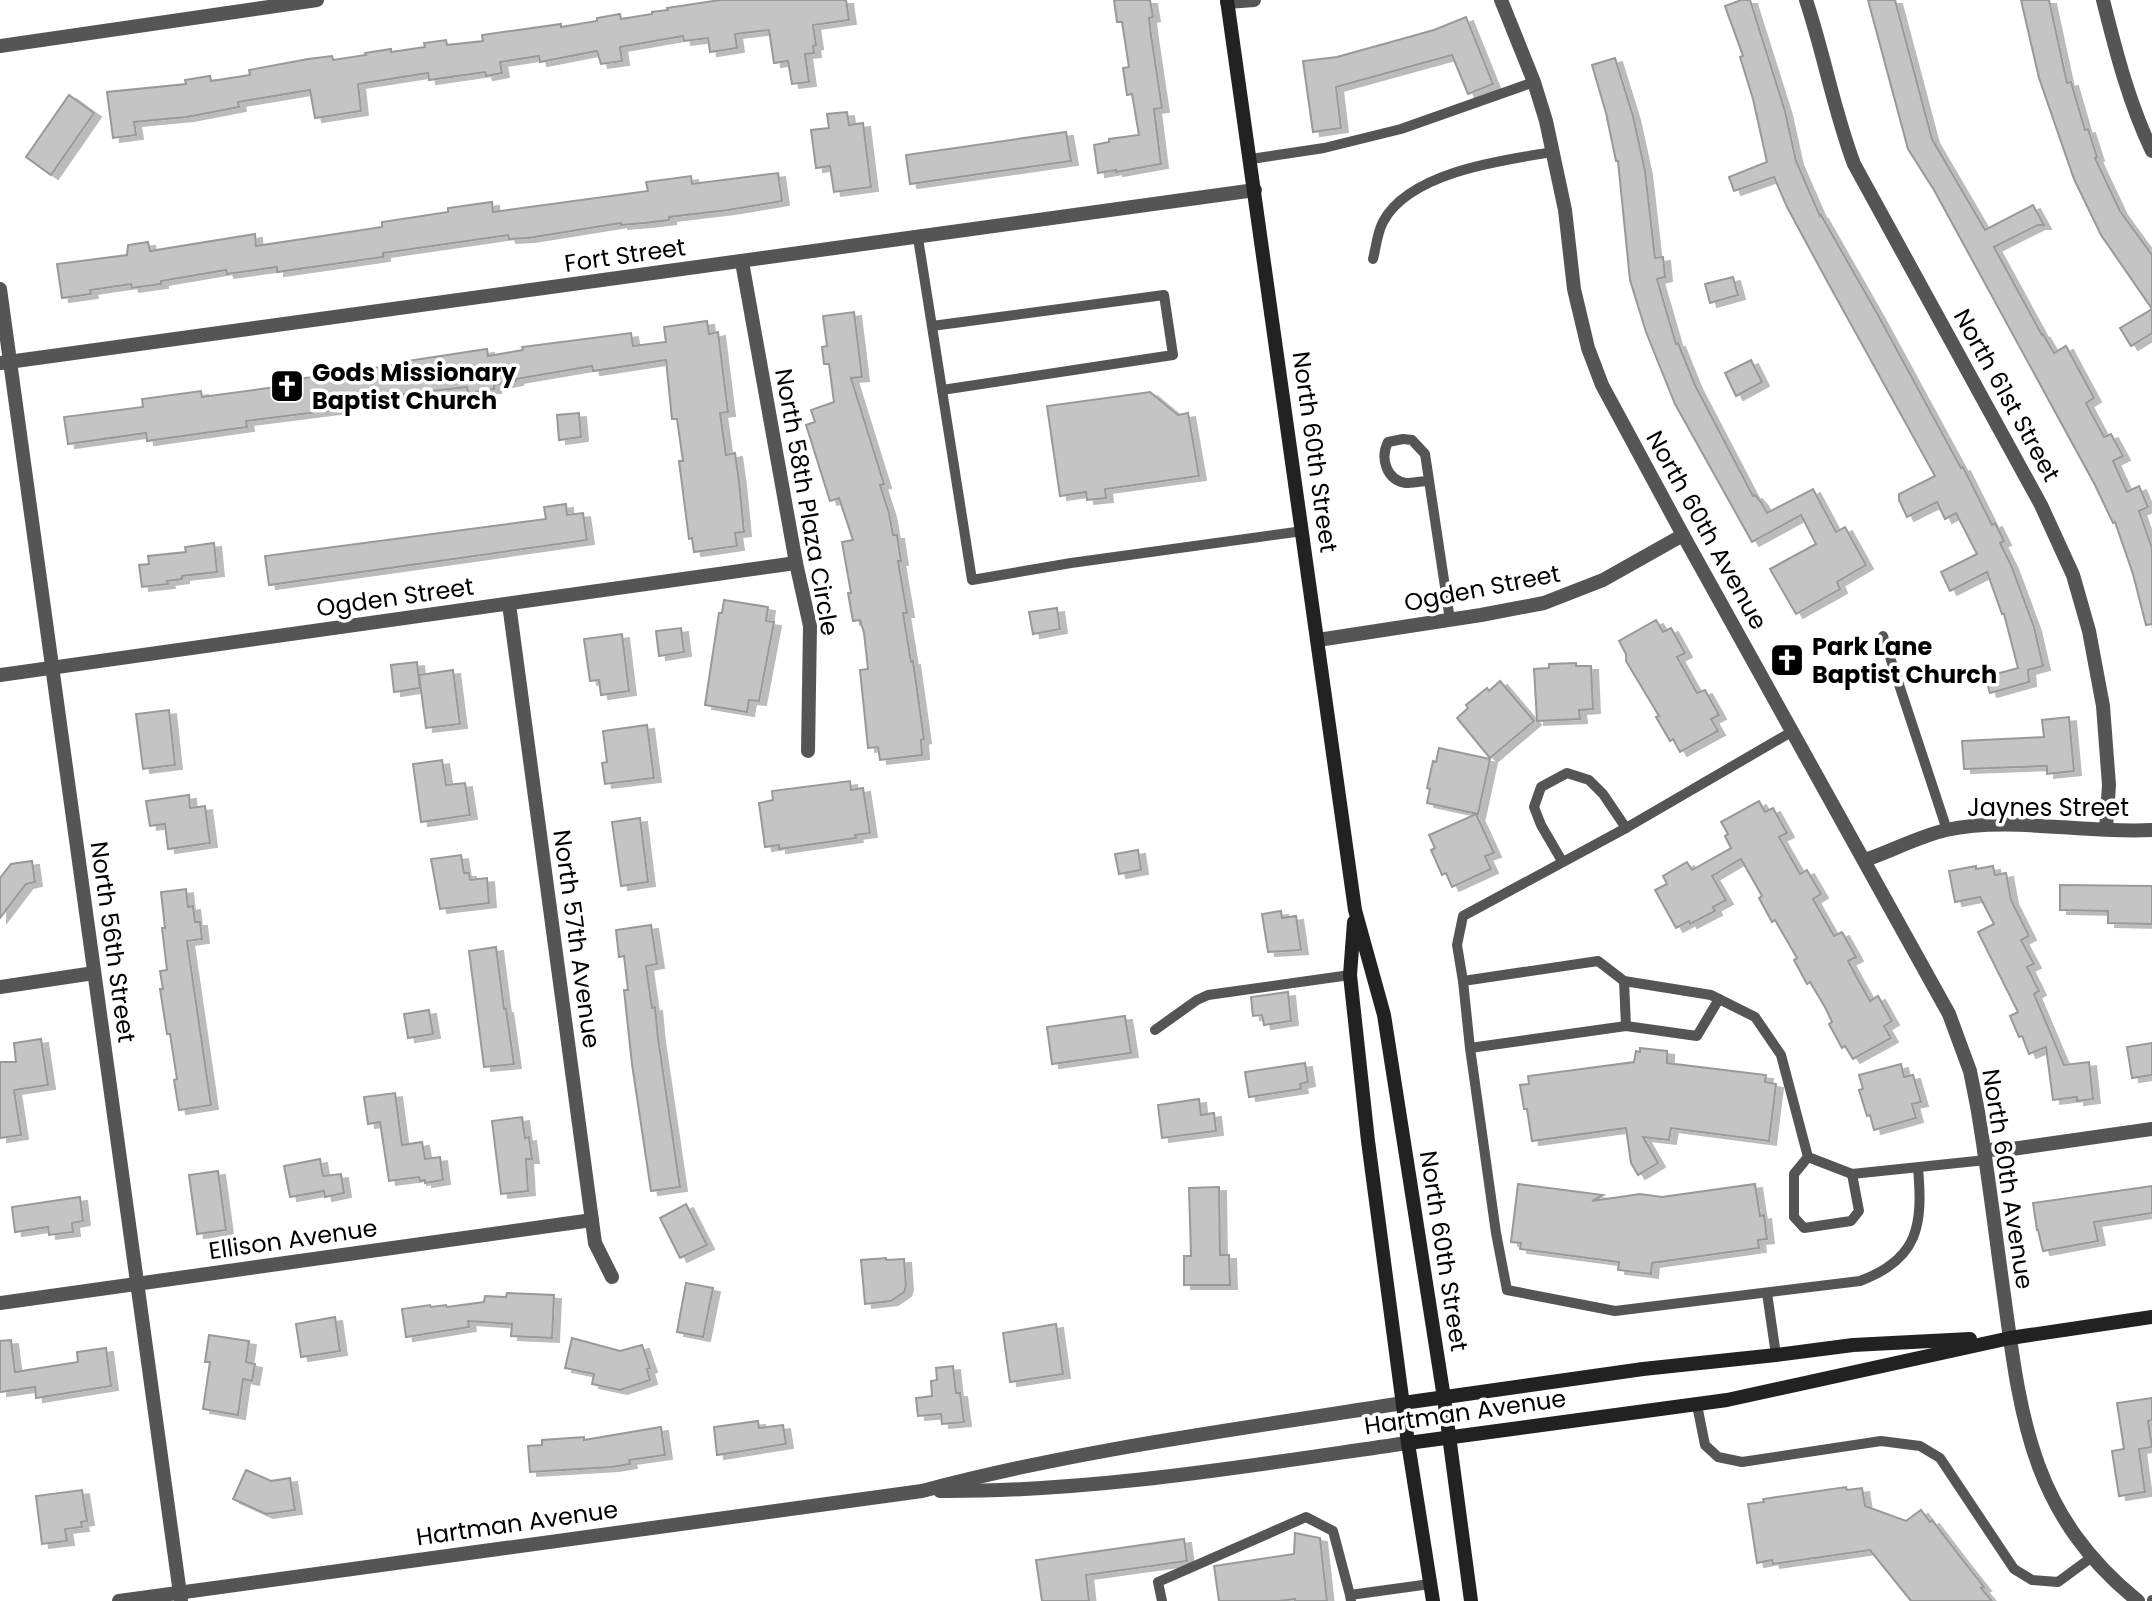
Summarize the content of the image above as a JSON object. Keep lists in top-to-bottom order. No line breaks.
{"streets":{"main road":["North 60th Street","Hartman Avenue"],"street":["Fort Street","North 61st Street","North 58th Plaza Circle","North 60th Avenue","Ogden Street","Jaynes Street","North 57th Avenue","North 56th Street","Ellison Avenue"]},"crossings":[["Fort Street","North 60th Street"],["Fort Street","North 58th Plaza Circle"],["Fort Street","North 56th Street"],["North 61st Street","Jaynes Street"],["North 60th Street","Ogden Street"],["North 60th Street","Hartman Avenue"],["North 58th Plaza Circle","Ogden Street"],["North 60th Avenue","Ogden Street"],["North 60th Avenue","Jaynes Street"],["North 60th Avenue","Hartman Avenue"],["Ogden Street","North 57th Avenue"],["Ogden Street","North 56th Street"],["North 57th Avenue","Ellison Avenue"],["North 56th Street","Ellison Avenue"],["North 56th Street","Hartman Avenue"]],"places":{"church":["Gods Missionary Baptist Church","Park Lane Baptist Church"]}}
